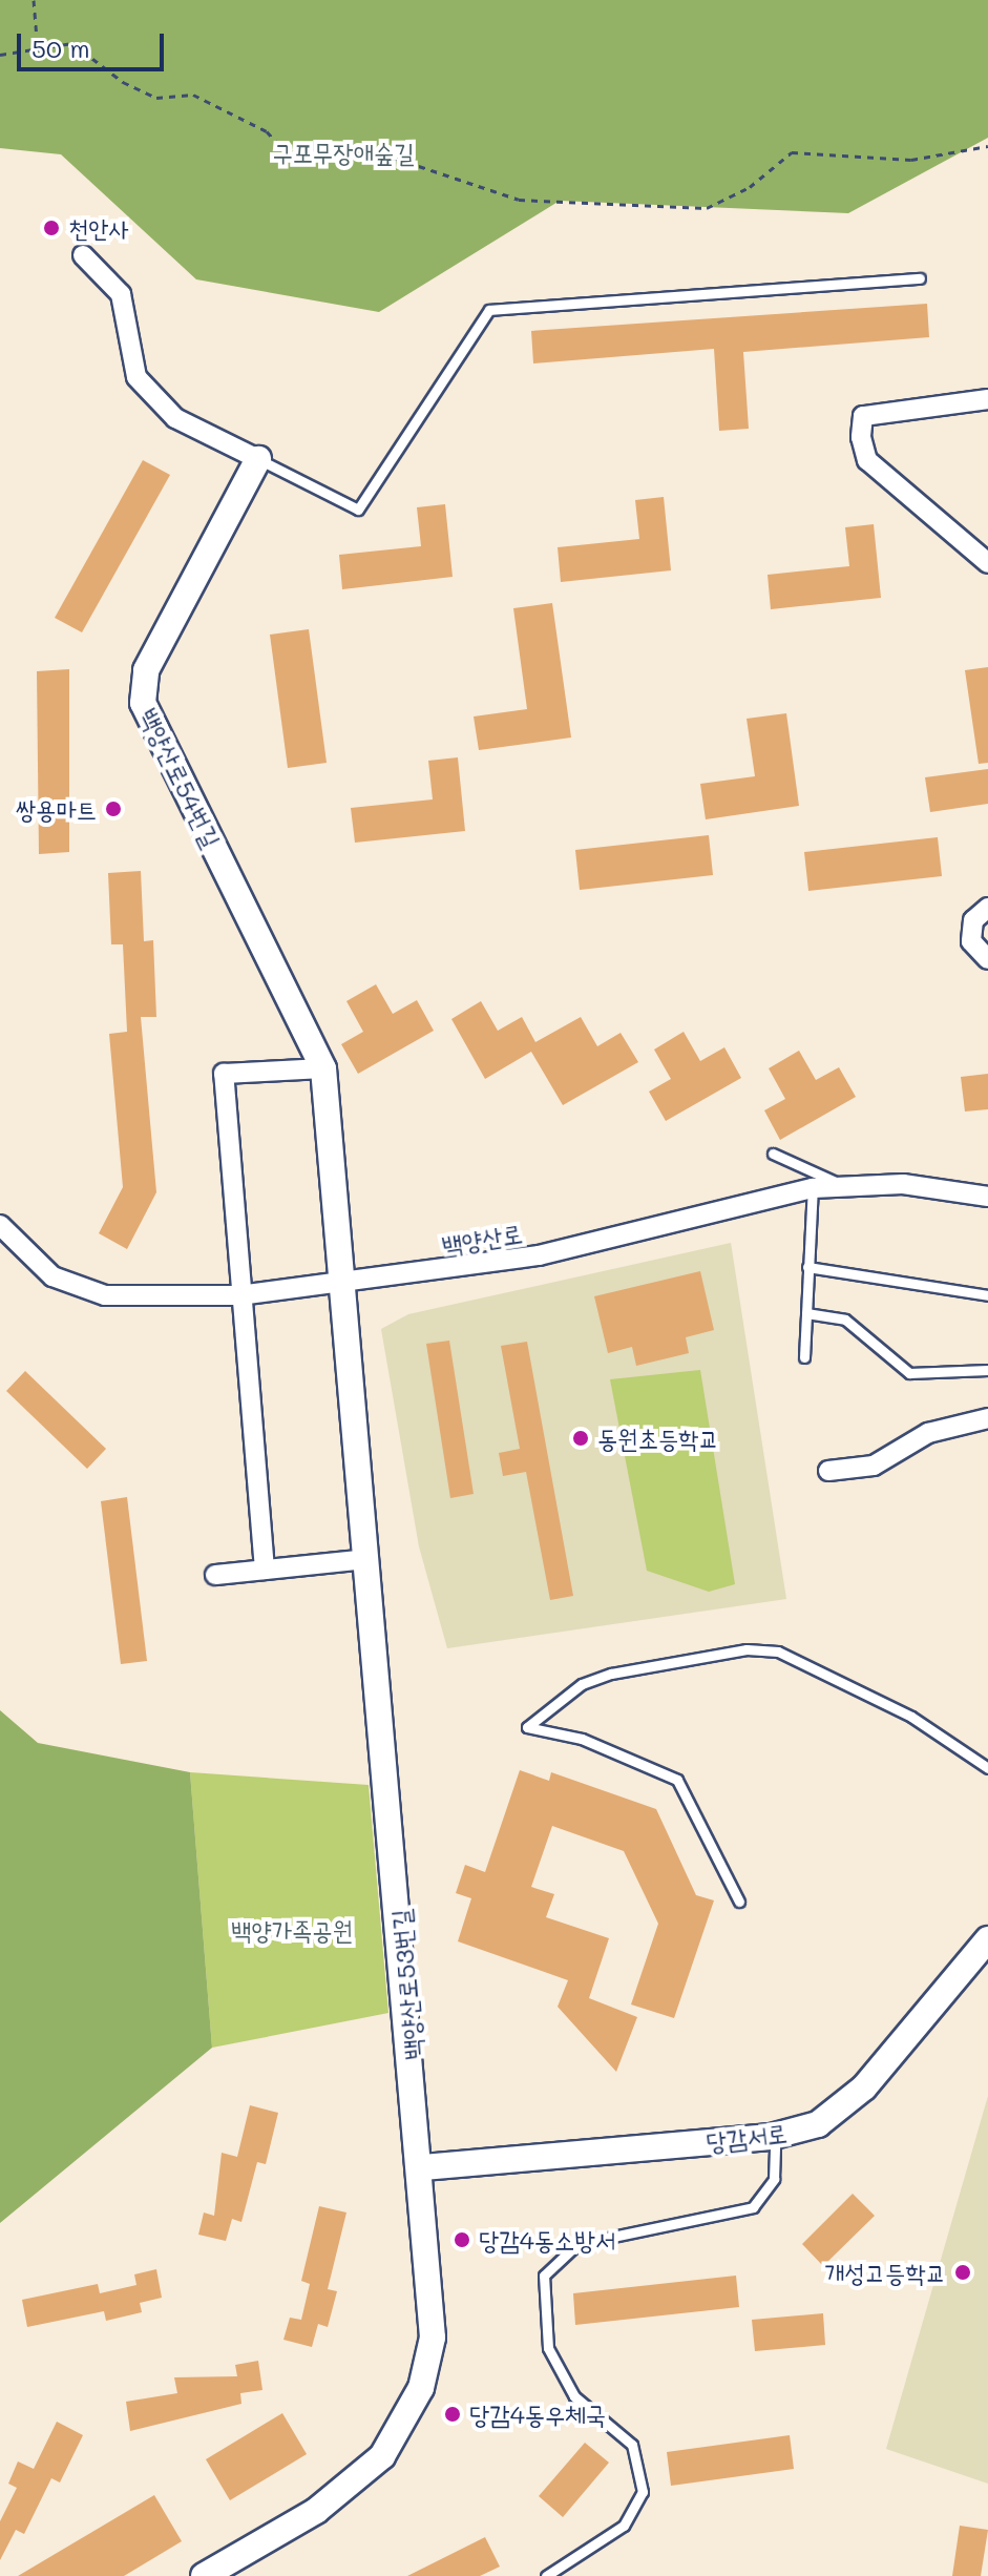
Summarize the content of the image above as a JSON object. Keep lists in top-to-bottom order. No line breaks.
{"streets":{"street":["백양산로54번길","백양산로","백양산로53번길","당감서로"]},"crossings":[["백양산로54번길","백양산로"],["백양산로54번길","백양산로53번길"],["백양산로","백양산로53번길"],["백양산로53번길","당감서로"]],"parks":["구포무장애숲길","백양가족공원"],"places":["천안사","쌍용마트","동원초등학교","당감4동소방서","개성고등학교","당감4동우체국"],"scale_bar":"50 m"}
